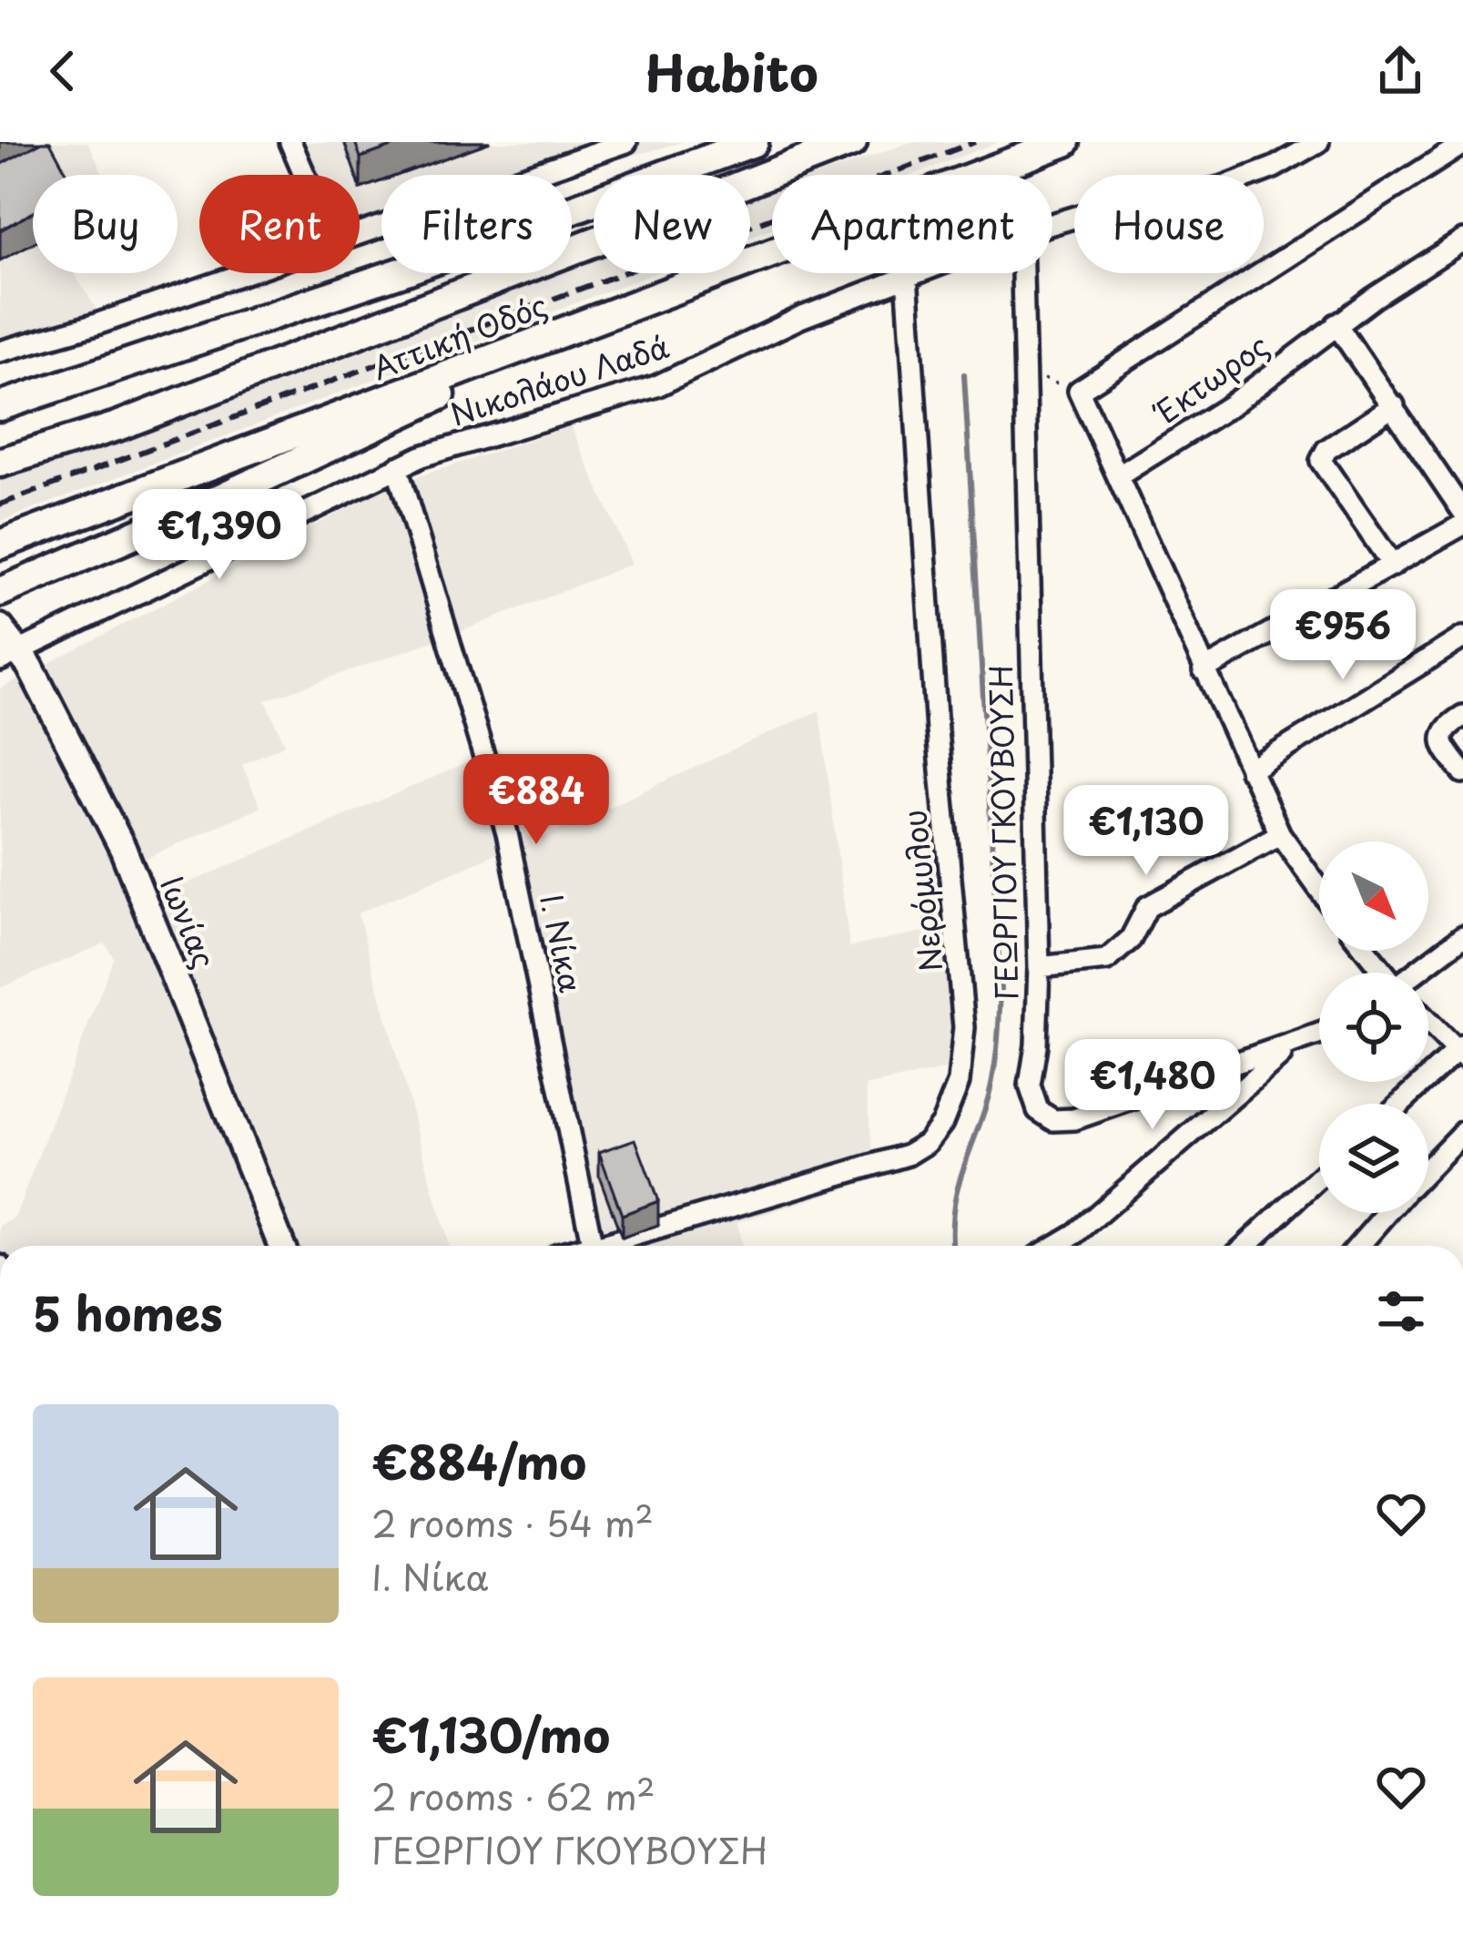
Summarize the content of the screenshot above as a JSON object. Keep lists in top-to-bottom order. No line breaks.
{"streets":{"highway":["Αττική Οδός"],"main road":["Ιωνίας"],"street":["Έκτωρος","Νικολάου Λαδά","ΓΕΩΡΓΙΟΥ ΓΚΟΥΒΟΥΣΗ","Νερόμυλου","Ι. Νίκα"]},"crossings":[["Νικολάου Λαδά","Νερόμυλου"],["Νικολάου Λαδά","Ιωνίας"],["Νικολάου Λαδά","Ι. Νίκα"]],"north":"bottom right","page":{"header":"Habito","chip":["Buy","Rent","Filters","New","Apartment","House"],"price":["€1,390","€956","€884","€1,130","€1,480"],"heading":"5 homes","list":[{"name":"€884/mo","note":"2 rooms · 54 m² · Ι. Νίκα"},{"name":"€1,130/mo","note":"2 rooms · 62 m² · ΓΕΩΡΓΙΟΥ ΓΚΟΥΒΟΥΣΗ"}]}}
